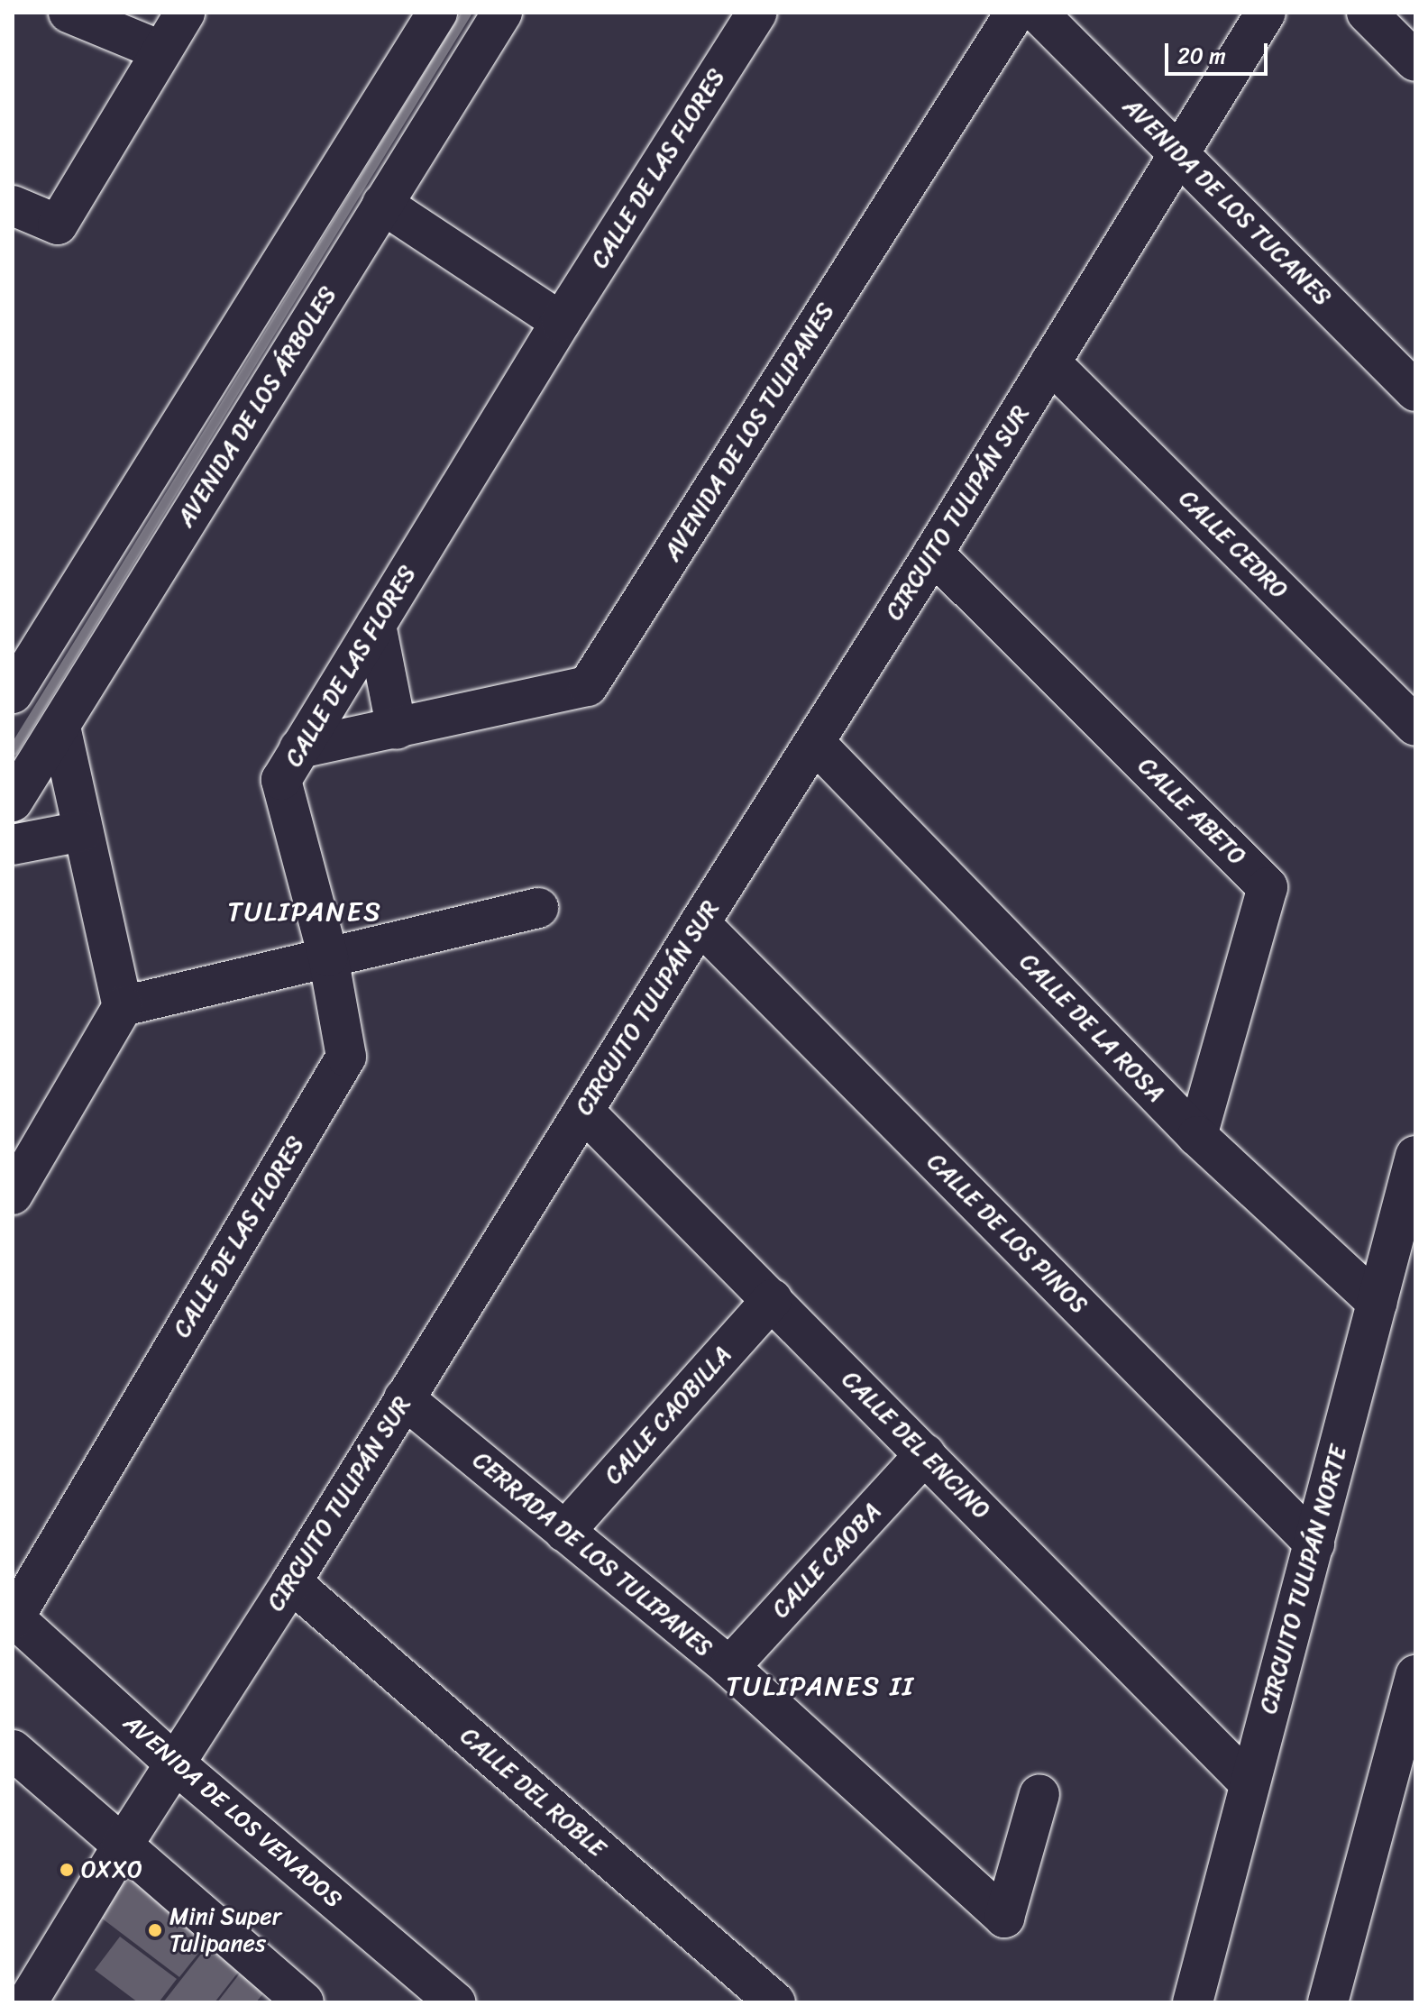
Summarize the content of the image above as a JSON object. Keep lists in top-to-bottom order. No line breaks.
{"streets":{"street":["CALLE DE LAS FLORES","AVENIDA DE LOS TUCANES","AVENIDA DE LOS ÁRBOLES","AVENIDA DE LOS TULIPANES","CIRCUITO TULIPÁN SUR","CALLE CEDRO","CALLE ABETO","CALLE DE LA ROSA","CALLE DE LOS PINOS","CALLE CAOBILLA","CALLE DEL ENCINO","CERRADA DE LOS TULIPANES","CALLE CAOBA","CIRCUITO TULIPÁN NORTE","CALLE DEL ROBLE","AVENIDA DE LOS VENADOS"]},"crossings":[["CALLE DE LAS FLORES","AVENIDA DE LOS TULIPANES"],["CALLE DE LAS FLORES","AVENIDA DE LOS VENADOS"],["AVENIDA DE LOS TUCANES","CIRCUITO TULIPÁN SUR"],["CIRCUITO TULIPÁN SUR","CALLE CEDRO"],["CIRCUITO TULIPÁN SUR","CALLE ABETO"],["CIRCUITO TULIPÁN SUR","CALLE DE LA ROSA"],["CIRCUITO TULIPÁN SUR","CALLE DE LOS PINOS"],["CIRCUITO TULIPÁN SUR","CALLE DEL ENCINO"],["CIRCUITO TULIPÁN SUR","CERRADA DE LOS TULIPANES"],["CIRCUITO TULIPÁN SUR","CALLE DEL ROBLE"],["CIRCUITO TULIPÁN SUR","AVENIDA DE LOS VENADOS"],["CALLE ABETO","CALLE DE LA ROSA"],["CALLE DE LA ROSA","CIRCUITO TULIPÁN NORTE"],["CALLE DE LOS PINOS","CIRCUITO TULIPÁN NORTE"],["CALLE CAOBILLA","CALLE DEL ENCINO"],["CALLE CAOBILLA","CERRADA DE LOS TULIPANES"],["CALLE DEL ENCINO","CALLE CAOBA"],["CALLE DEL ENCINO","CIRCUITO TULIPÁN NORTE"],["CERRADA DE LOS TULIPANES","CALLE CAOBA"]],"districts":["TULIPANES","TULIPANES II"],"places":["OXXO","Mini Super Tulipanes"],"scale_bar":"20 m"}
